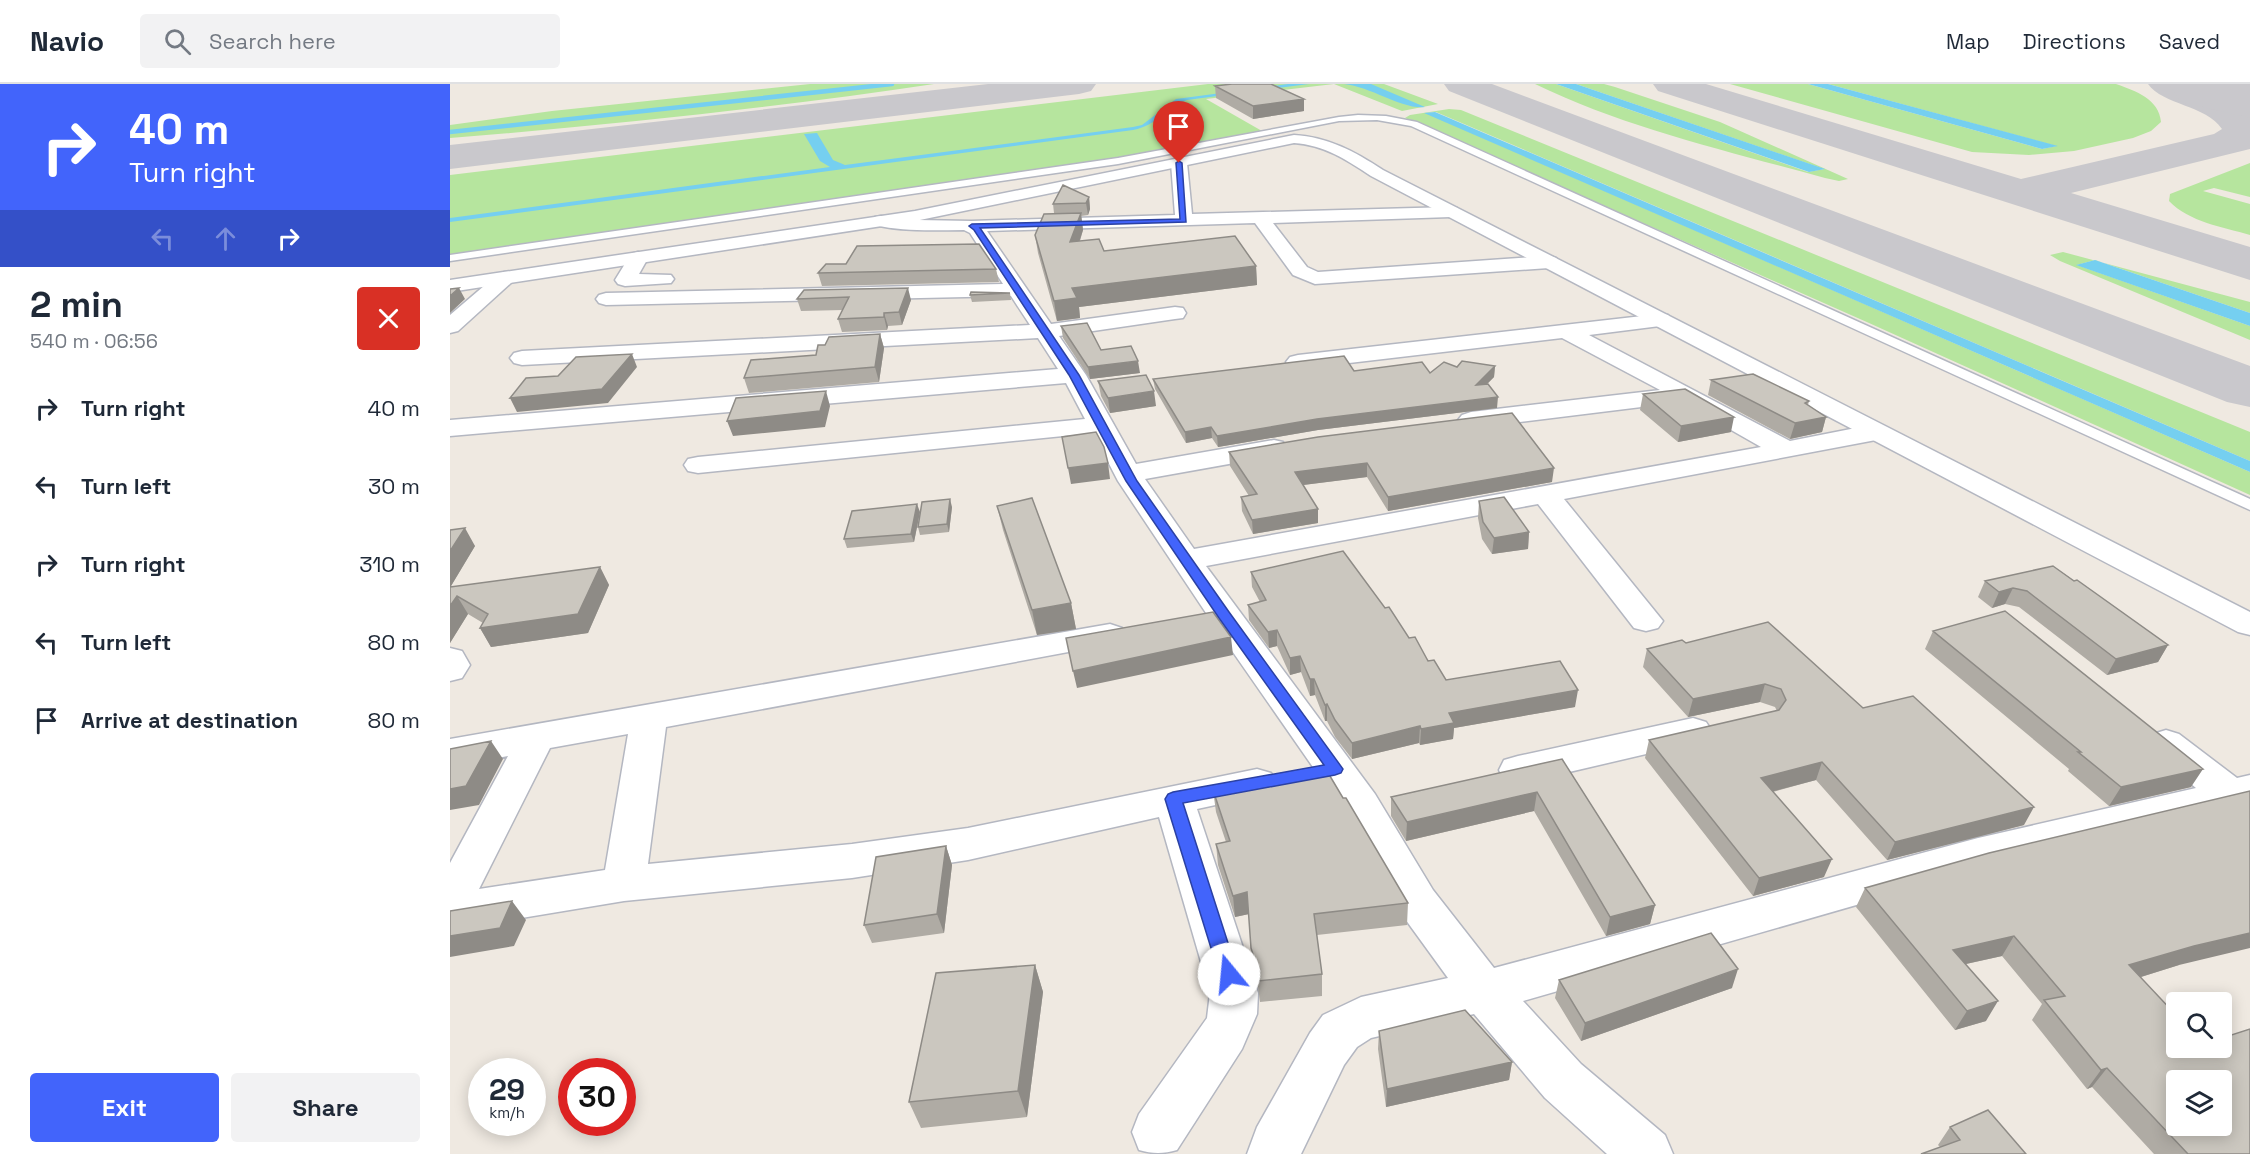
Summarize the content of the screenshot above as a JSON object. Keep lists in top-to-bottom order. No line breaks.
{"page":{"header":"Navio","search":"Search here","nav":["Map","Directions","Saved"],"turn":["40 m","Turn right"],"heading":["2 min","540 m · 06:56"],"list":[{"name":"Turn right","value":"40 m"},{"name":"Turn left","value":"30 m"},{"name":"Turn right","value":"310 m"},{"name":"Turn left","value":"80 m"},{"name":"Arrive at destination","value":"80 m"}],"speed":"29 km/h","limit":"30","buttons":["Exit","Share"]}}
